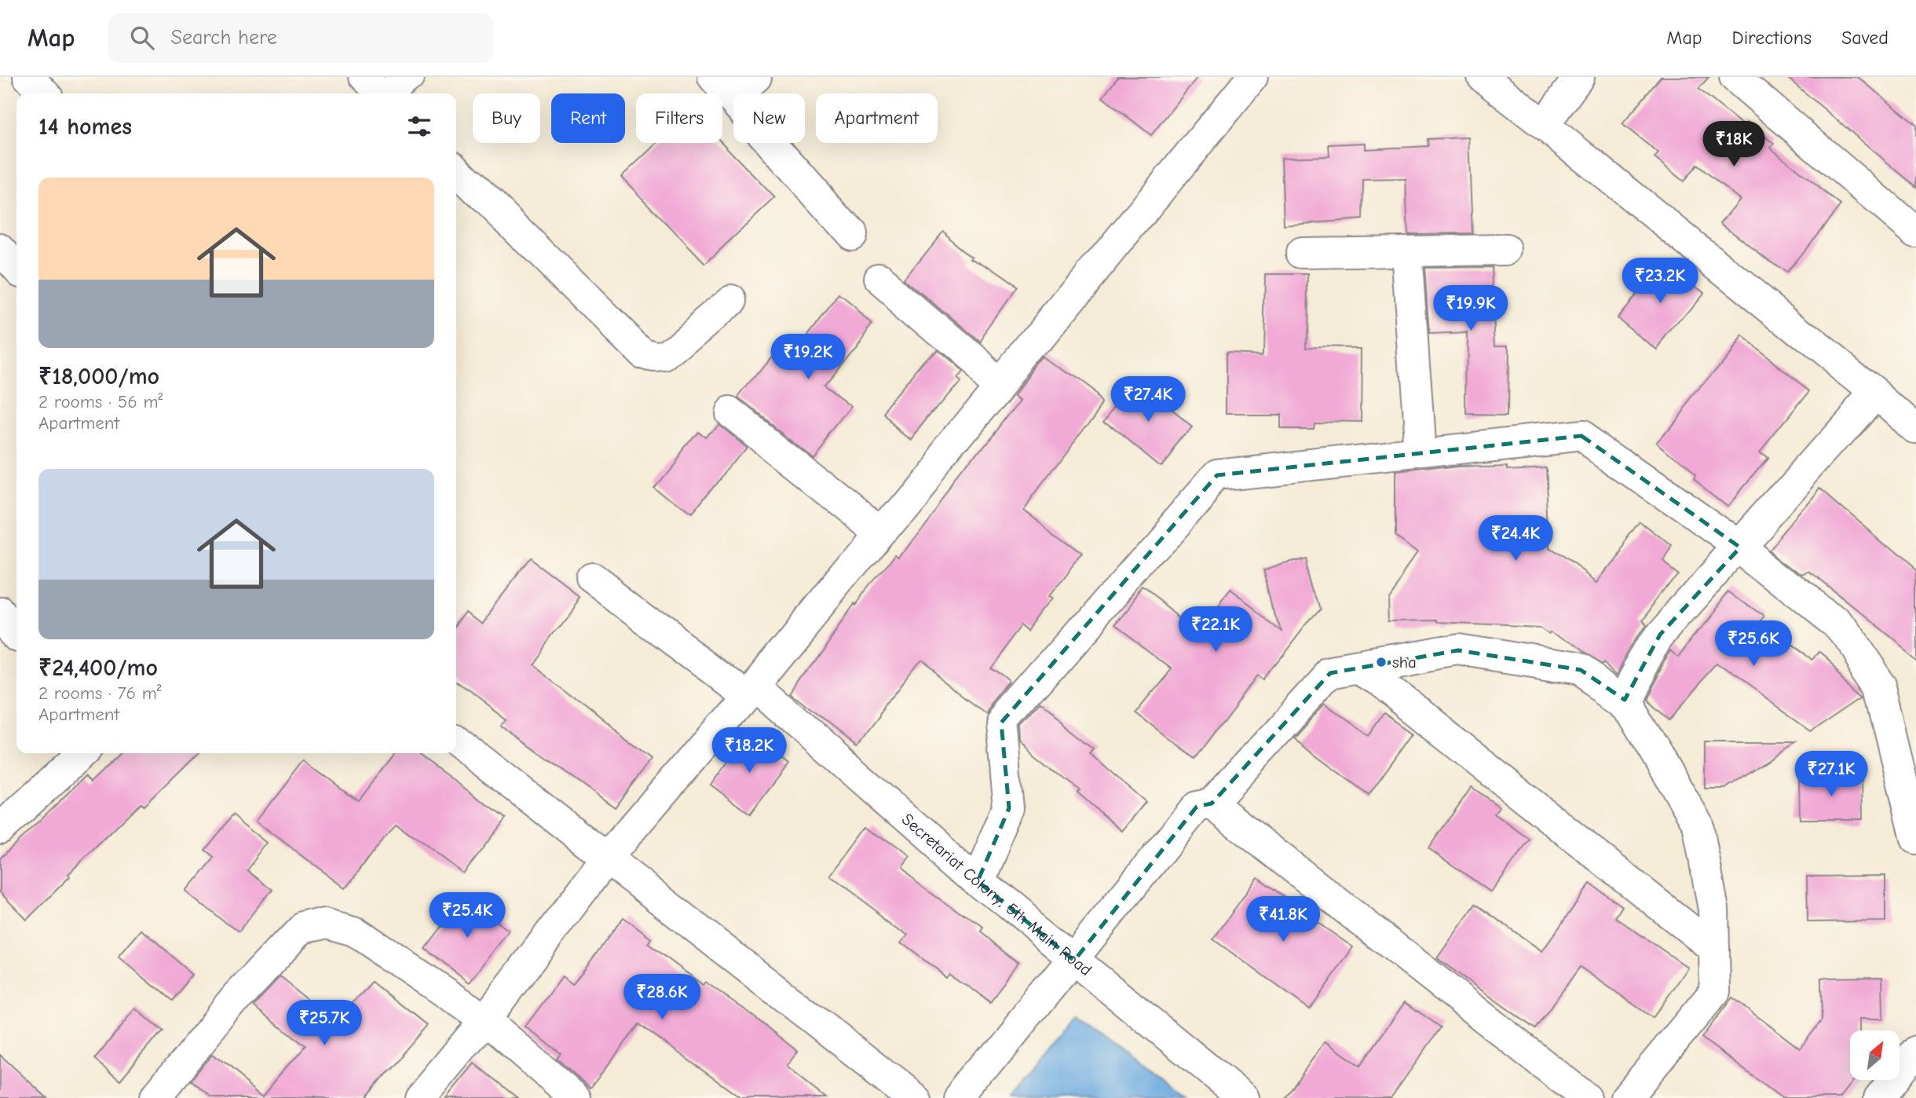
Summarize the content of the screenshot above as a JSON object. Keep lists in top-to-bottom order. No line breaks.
{"streets":{"street":["Secretariat Colony, 5th Main Road"]},"places":["sha"],"north":"top right","page":{"header":"Map","search":"Search here","nav":["Map","Directions","Saved"],"chip":["Buy","Rent","Filters","New","Apartment"],"heading":"14 homes","price":["₹18K","₹23.2K","₹19.9K","₹19.2K","₹27.4K","₹24.4K","₹22.1K","₹25.6K","₹18.2K","₹27.1K","₹25.4K","₹41.8K","₹28.6K","₹25.7K"],"list":[{"name":"₹18,000/mo","note":"2 rooms · 56 m² · Apartment"},{"name":"₹24,400/mo","note":"2 rooms · 76 m² · Apartment"}]}}
